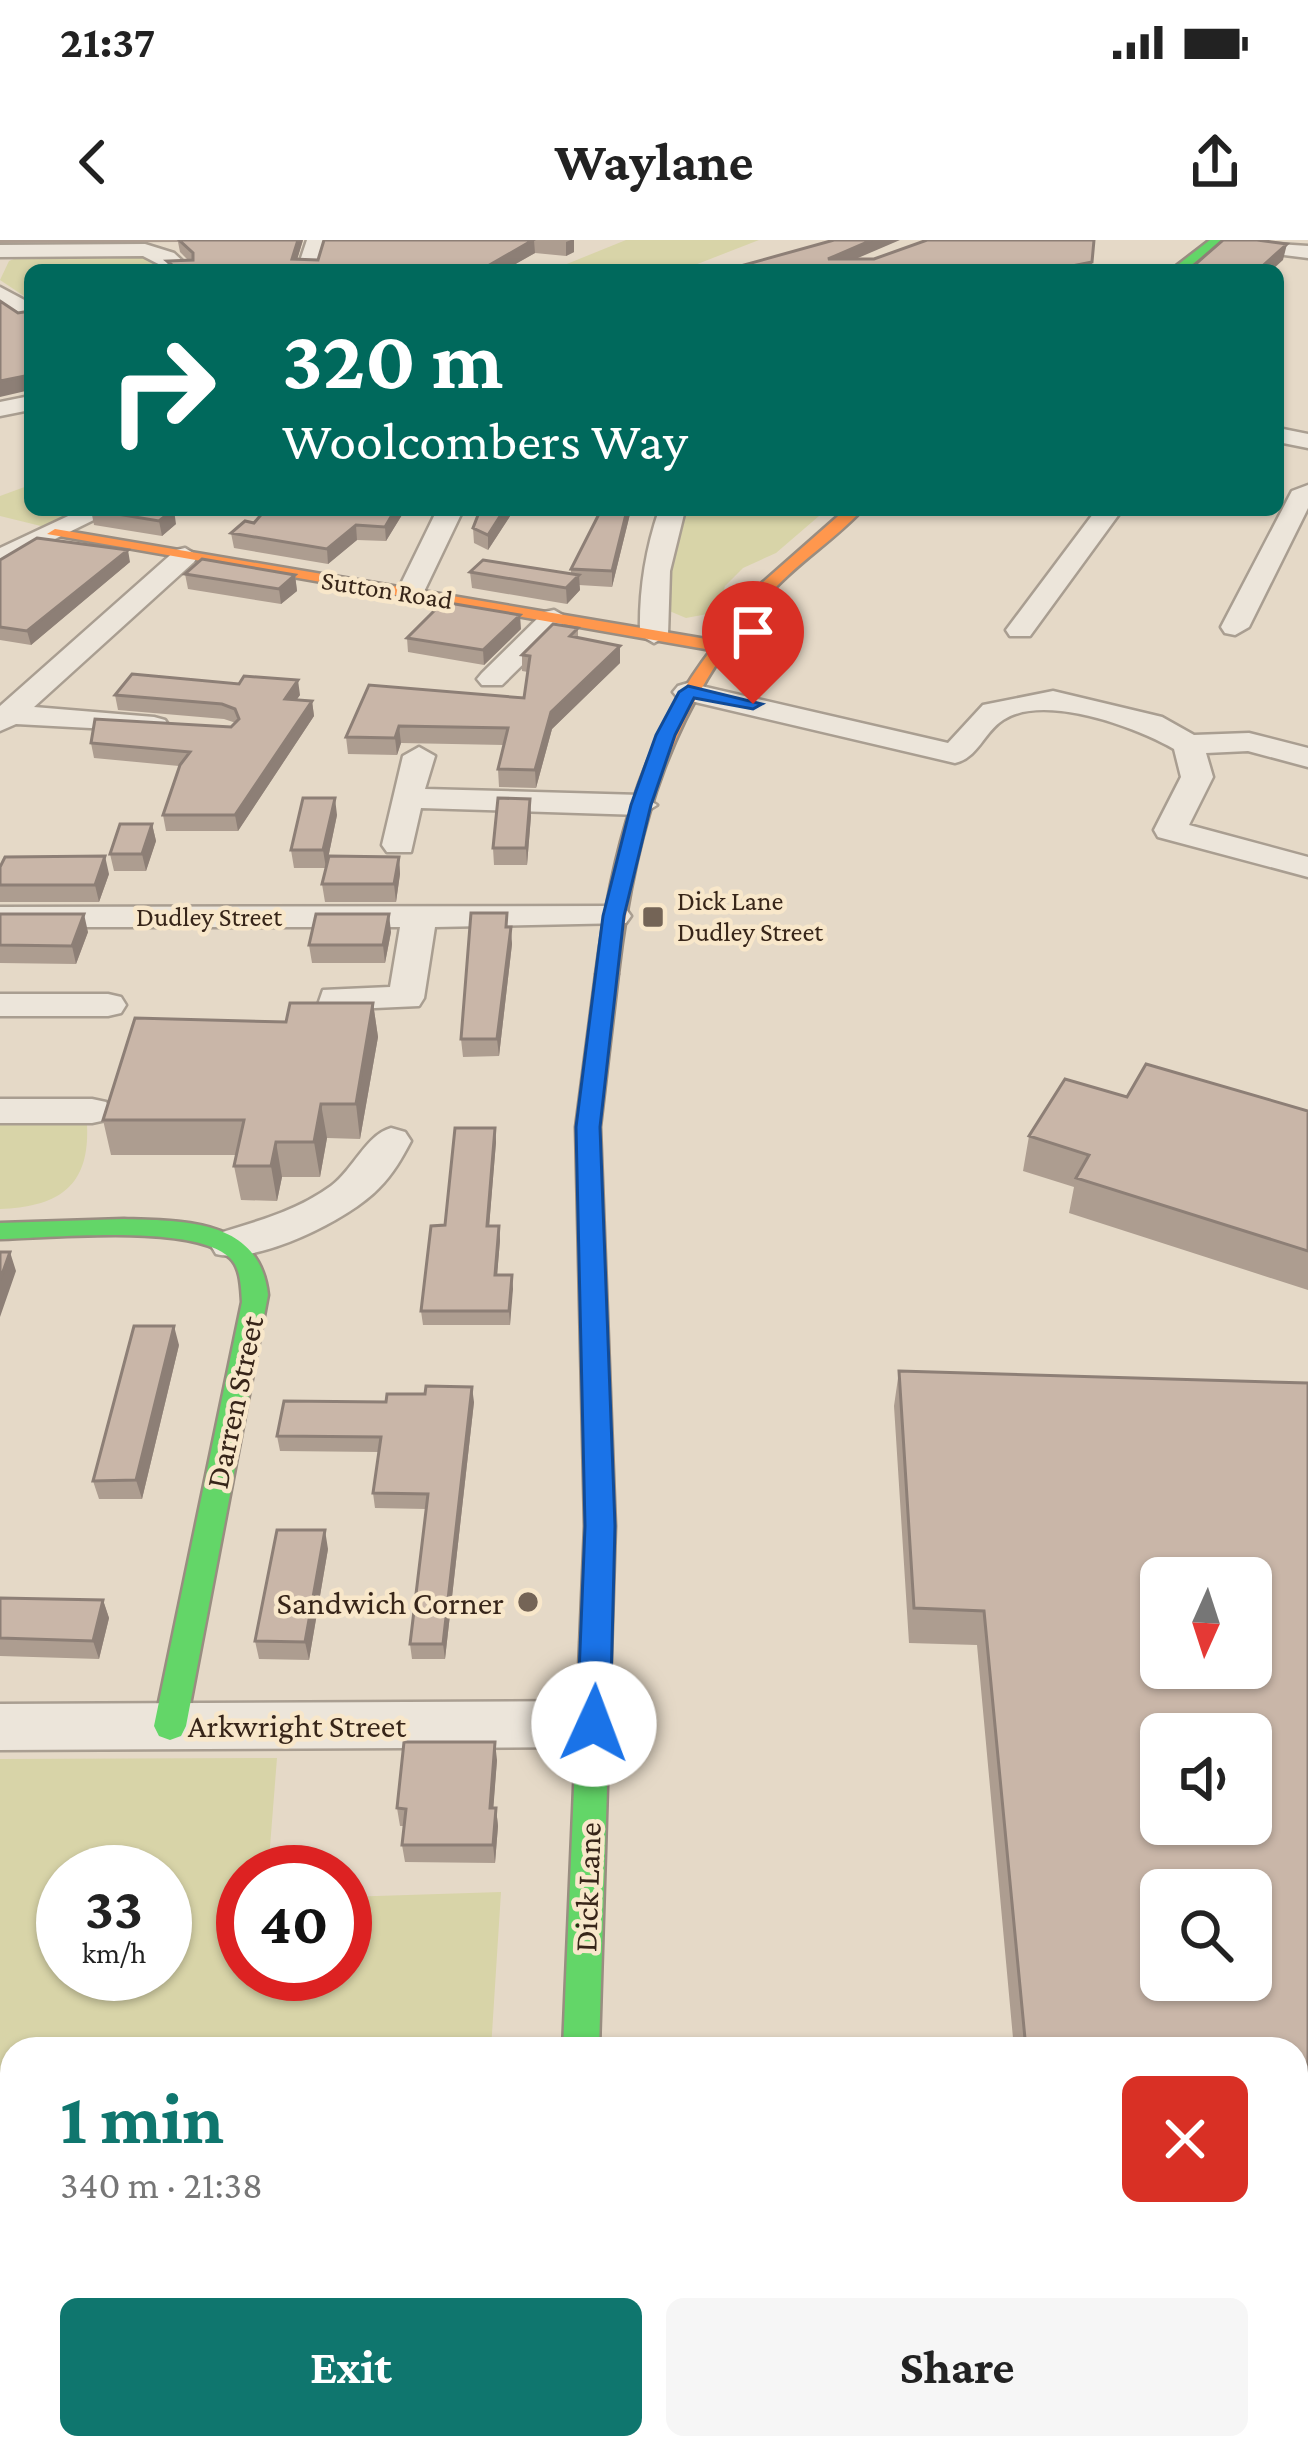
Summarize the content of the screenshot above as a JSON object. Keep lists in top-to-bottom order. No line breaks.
{"streets":{"street":["Sutton Road","Dudley Street","Darren Street","Arkwright Street","Dick Lane"]},"crossings":[["Sutton Road","Dick Lane"],["Dudley Street","Dick Lane"],["Darren Street","Arkwright Street"],["Arkwright Street","Dick Lane"]],"places":{"transit":["Dick Lane Dudley Street"],"other":["Sandwich Corner"]},"north":"bottom","page":{"status":"21:37","header":"Waylane","turn":["320 m","Woolcombers Way"],"speed":"33 km/h","limit":"40","heading":["1 min","340 m · 21:38"],"buttons":["Exit","Share"]}}
